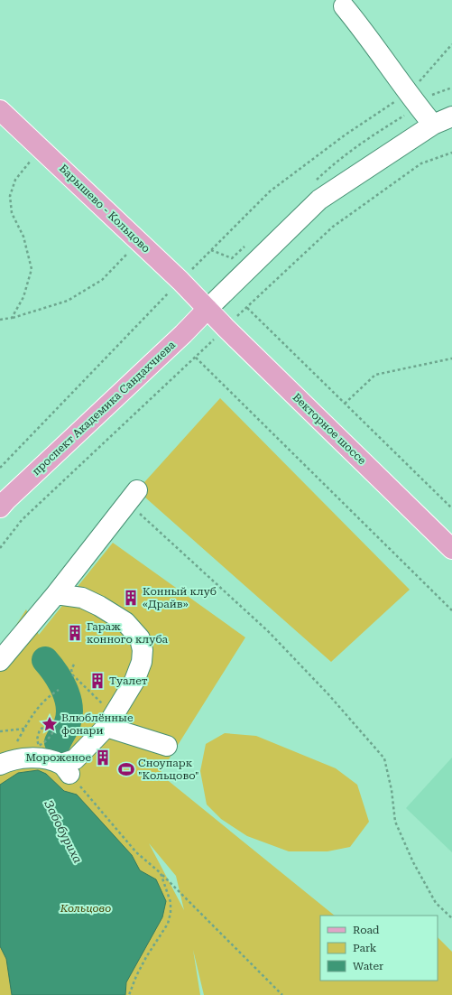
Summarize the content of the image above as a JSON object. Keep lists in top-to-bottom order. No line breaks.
{"streets":{"main road":["Барышево - Кольцово","проспект Академика Сандахчиева","Векторное шоссе"]},"crossings":[["Барышево - Кольцово","проспект Академика Сандахчиева"],["Барышево - Кольцово","Векторное шоссе"],["проспект Академика Сандахчиева","Векторное шоссе"]],"water":["Забобуриха"],"parks":["Кольцово"],"places":{"building":["Конный клуб «Драйв»","Гараж конного клуба","Туалет","Мороженое"],"place":["Влюблённые фонари"],"sports":["Сноупарк \"Кольцово\""]},"legend":["Road","Park","Water"]}
